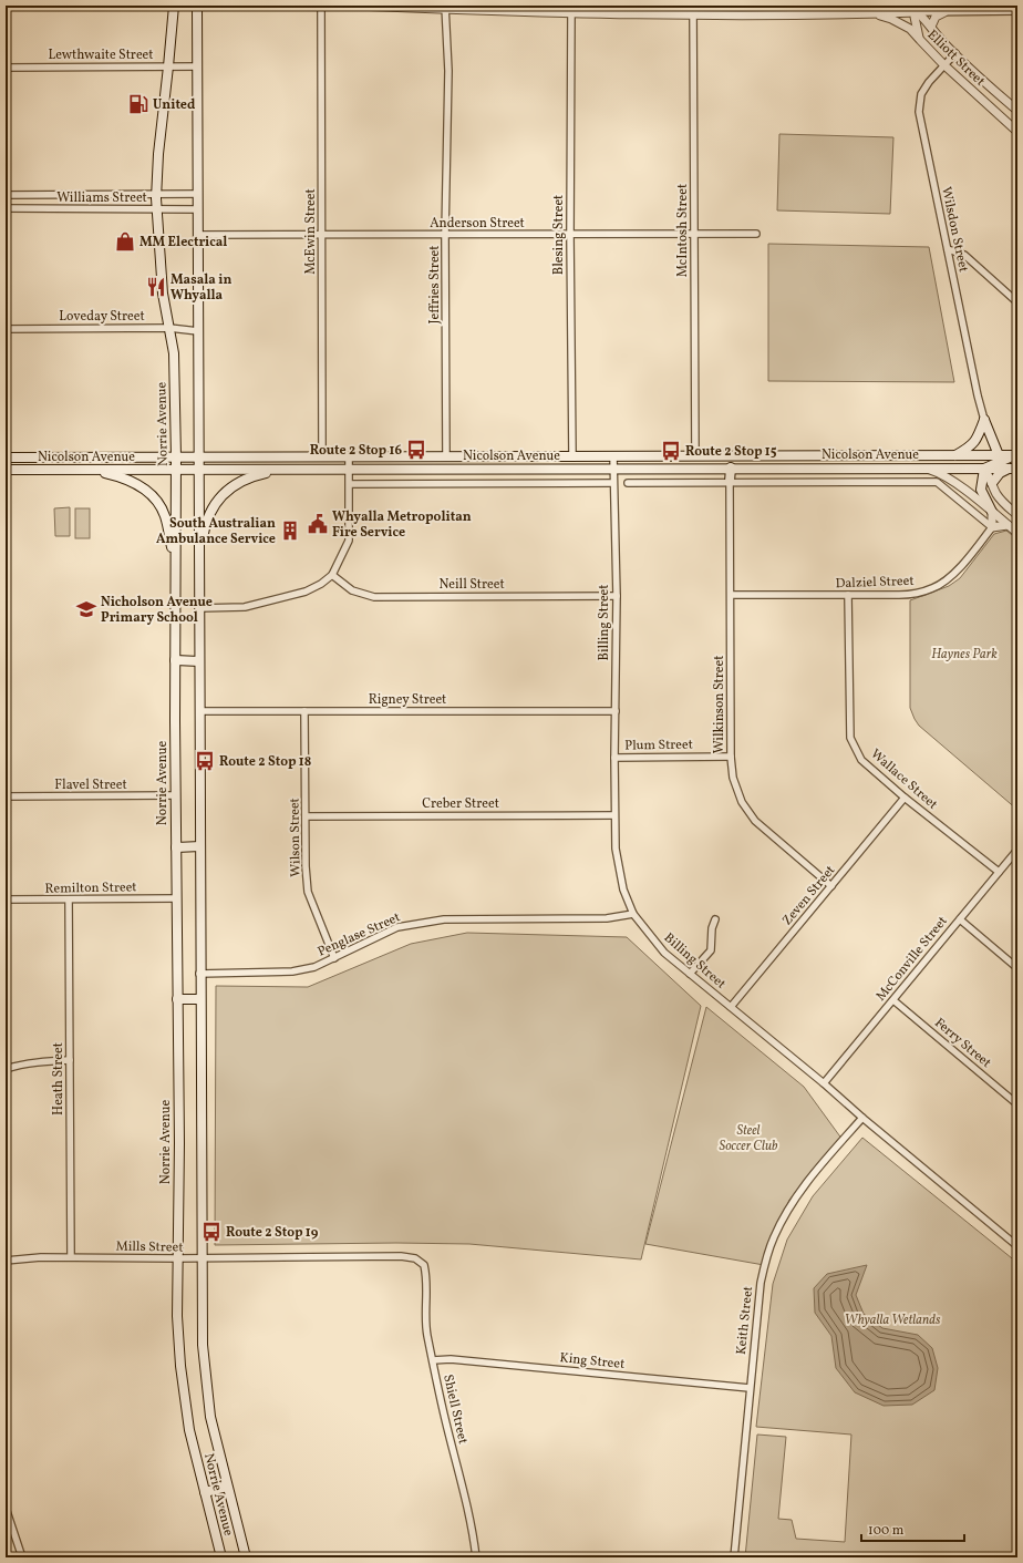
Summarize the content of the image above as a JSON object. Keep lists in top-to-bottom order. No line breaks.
{"streets":{"main road":["Norrie Avenue","Nicolson Avenue"],"street":["Lewthwaite Street","Elliott Street","Williams Street","Anderson Street","Wilsdon Street","McIntosh Street","McEwin Street","Blesing Street","Jeffries Street","Loveday Street","Dalziel Street","Neill Street","Billing Street","Rigney Street","Wilkinson Street","Plum Street","Wallace Street","Flavel Street","Creber Street","Wilson Street","Remilton Street","Zeven Street","Penglase Street","McConville Street","Ferry Street","Heath Street","Mills Street","Keith Street","King Street","Shiell Street"]},"crossings":[["Lewthwaite Street","Norrie Avenue"],["Elliott Street","Wilsdon Street"],["Williams Street","Norrie Avenue"],["Anderson Street","McIntosh Street"],["Anderson Street","McEwin Street"],["Anderson Street","Blesing Street"],["Anderson Street","Jeffries Street"],["Anderson Street","Norrie Avenue"],["McIntosh Street","Nicolson Avenue"],["McEwin Street","Nicolson Avenue"],["Blesing Street","Nicolson Avenue"],["Jeffries Street","Nicolson Avenue"],["Loveday Street","Norrie Avenue"],["Norrie Avenue","Nicolson Avenue"],["Norrie Avenue","Rigney Street"],["Norrie Avenue","Flavel Street"],["Norrie Avenue","Remilton Street"],["Norrie Avenue","Penglase Street"],["Norrie Avenue","Mills Street"],["Nicolson Avenue","Dalziel Street"],["Nicolson Avenue","Billing Street"],["Nicolson Avenue","Wilkinson Street"],["Dalziel Street","Wilkinson Street"],["Dalziel Street","Wallace Street"],["Neill Street","Billing Street"],["Billing Street","Rigney Street"],["Billing Street","Plum Street"],["Billing Street","Creber Street"],["Billing Street","Zeven Street"],["Billing Street","Penglase Street"],["Billing Street","McConville Street"],["Billing Street","Keith Street"],["Rigney Street","Wilson Street"],["Wilkinson Street","Plum Street"],["Wilkinson Street","Zeven Street"],["Wallace Street","Zeven Street"],["Wallace Street","McConville Street"],["Creber Street","Wilson Street"],["Wilson Street","Penglase Street"],["Remilton Street","Heath Street"],["McConville Street","Ferry Street"],["Heath Street","Mills Street"],["Mills Street","Shiell Street"],["Keith Street","King Street"],["King Street","Shiell Street"]],"parks":["Haynes Park","Steel Soccer Club","Whyalla Wetlands"],"places":{"fuel station":["United"],"shop":["MM Electrical"],"restaurant":["Masala in Whyalla"],"bus stop":["Route 2 Stop 16","Route 2 Stop 15","Route 2 Stop 18","Route 2 Stop 19"],"public building":["Whyalla Metropolitan Fire Service"],"building":["South Australian Ambulance Service"],"school or university":["Nicholson Avenue Primary School"]},"scale_bar":"100 m"}
